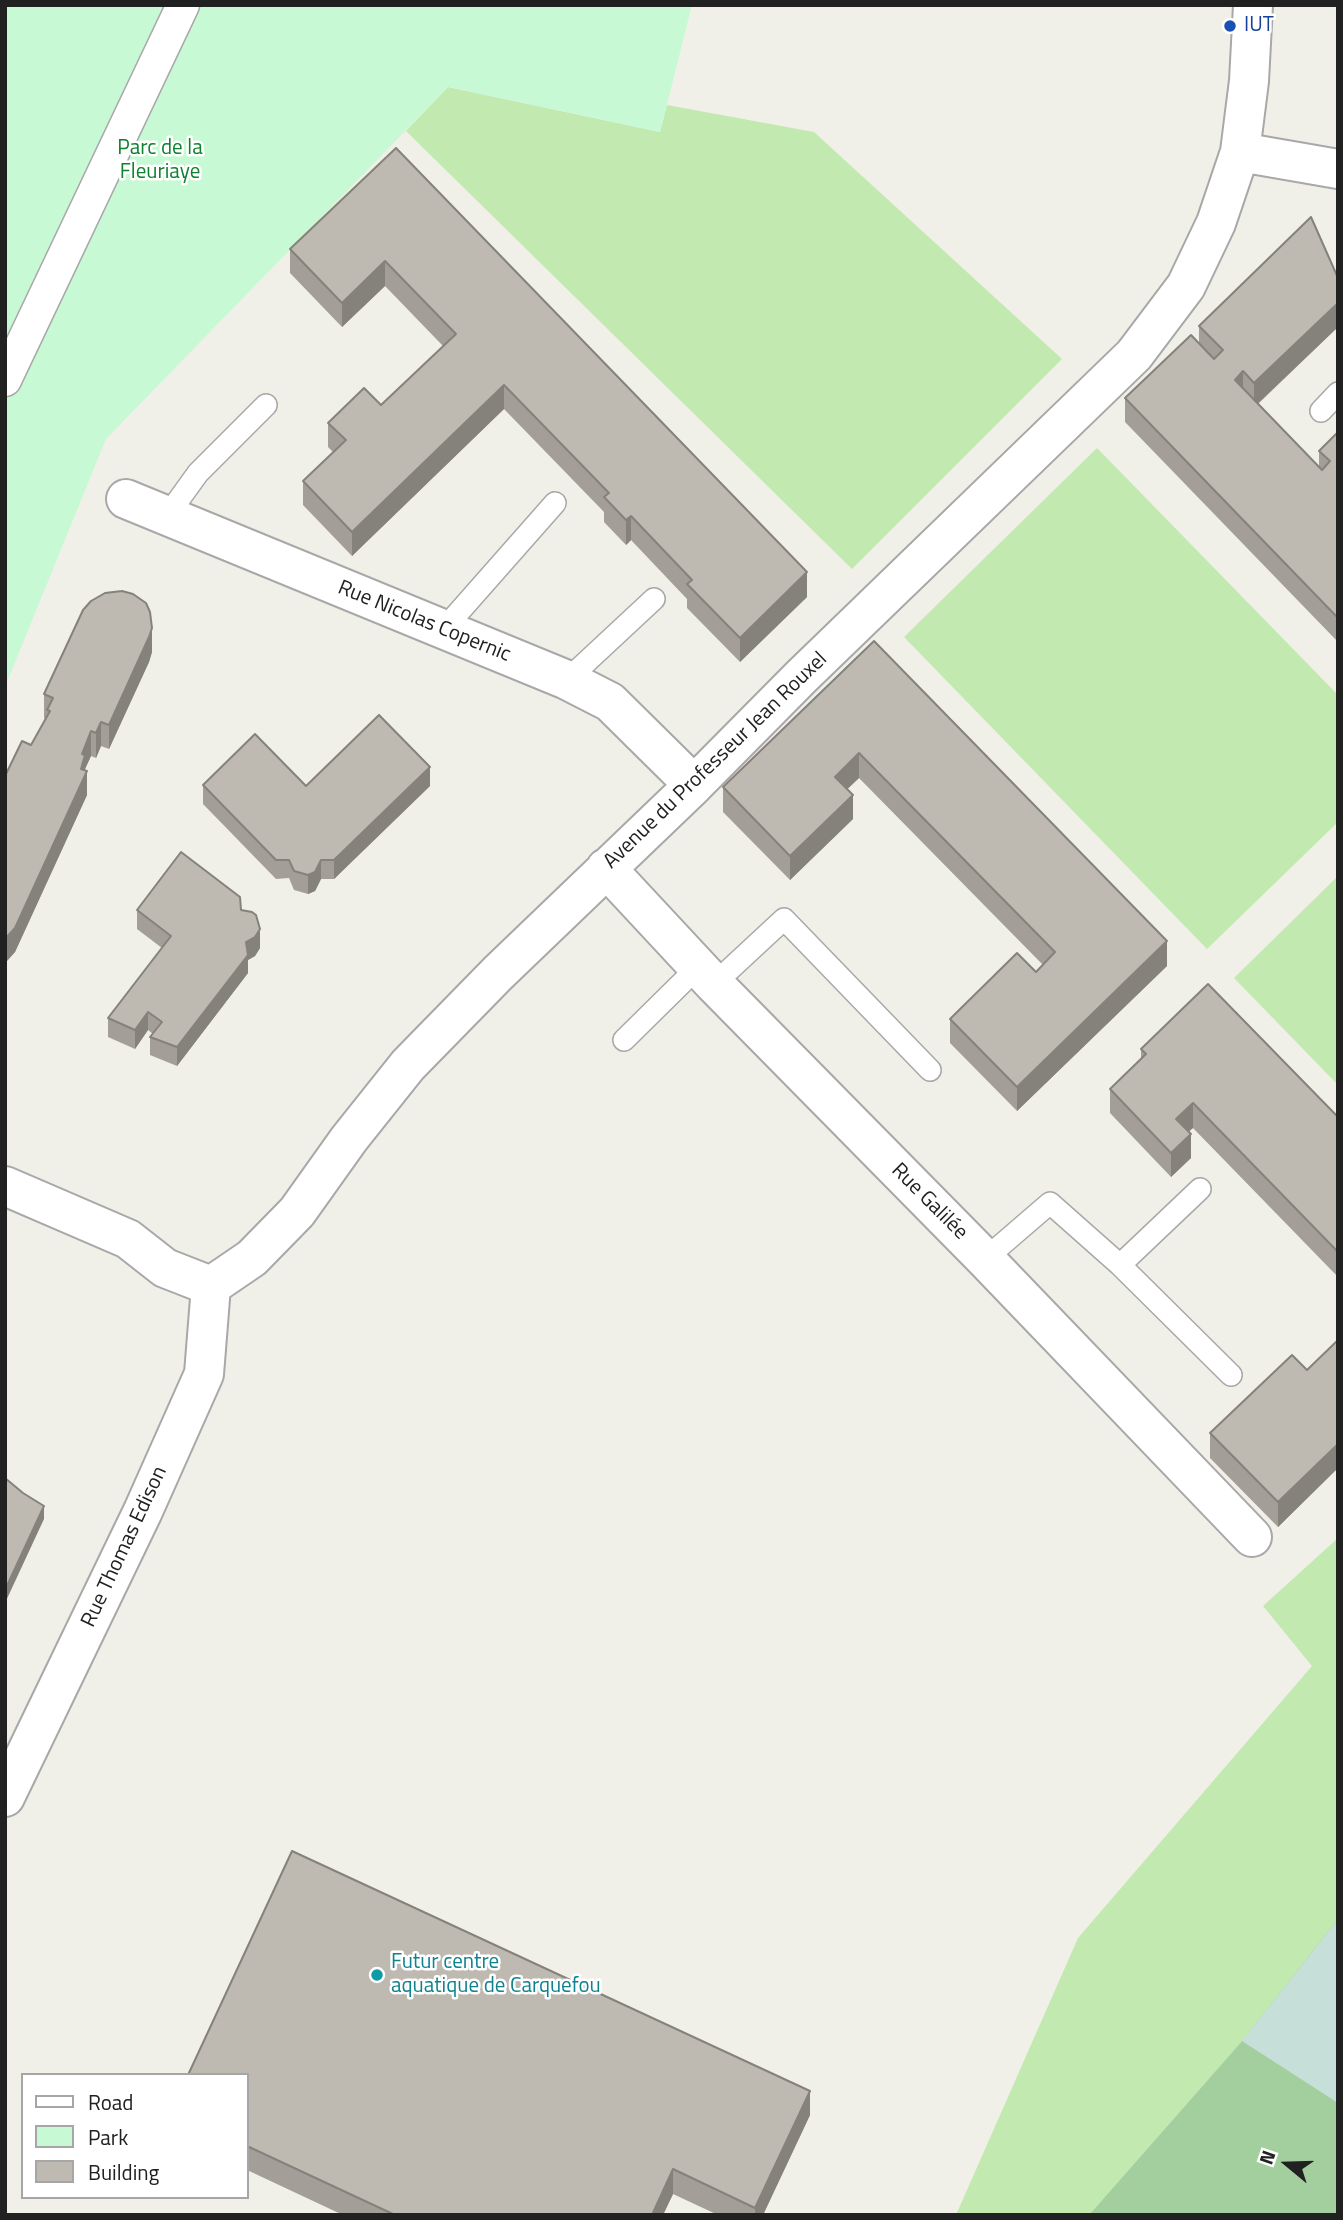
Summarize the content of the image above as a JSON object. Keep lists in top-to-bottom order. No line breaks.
{"streets":{"street":["Rue Nicolas Copernic","Avenue du Professeur Jean Rouxel","Rue Galilée","Rue Thomas Edison"]},"crossings":[["Rue Nicolas Copernic","Avenue du Professeur Jean Rouxel"],["Avenue du Professeur Jean Rouxel","Rue Galilée"],["Avenue du Professeur Jean Rouxel","Rue Thomas Edison"]],"parks":["Parc de la Fleuriaye"],"places":["IUT","Futur centre aquatique de Carquefou"],"legend":["Road","Park","Building"],"north":"left"}
